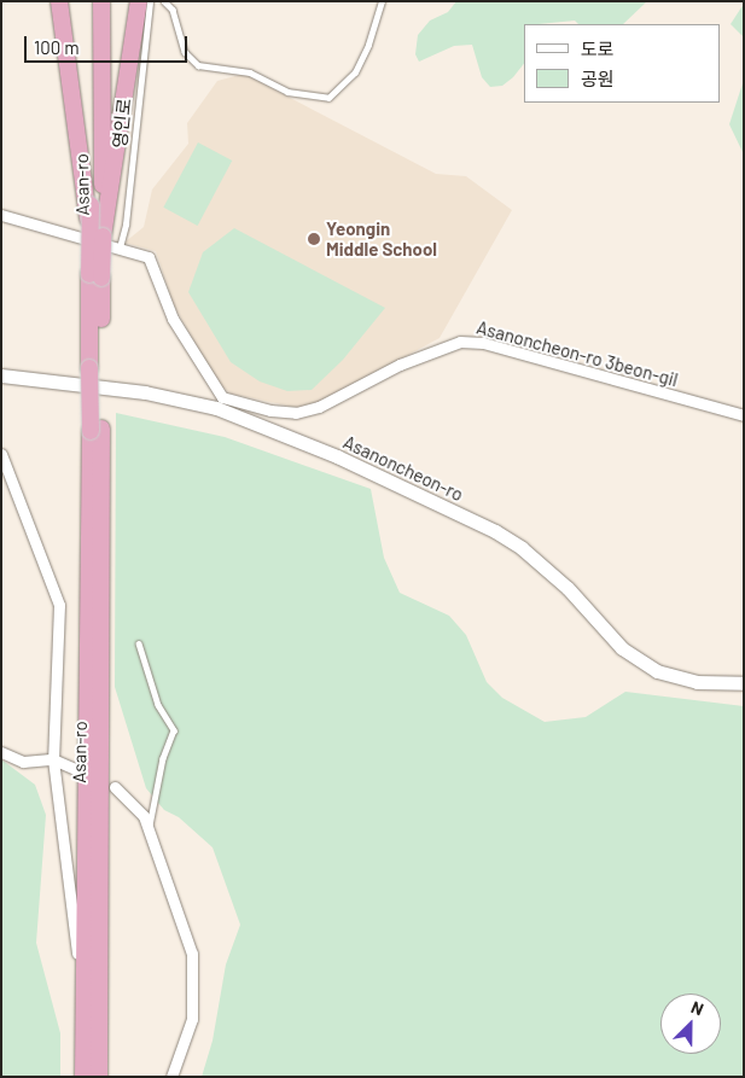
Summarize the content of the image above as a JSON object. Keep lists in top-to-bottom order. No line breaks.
{"streets":{"highway":["Asan-ro"],"main road":["Asanoncheon-ro"],"street":["Asanoncheon-ro 3beon-gil"],"lane":["영인로"]},"crossings":[["Asanoncheon-ro 3beon-gil","Asanoncheon-ro"]],"places":["Yeongin Middle School"],"legend":["도로","공원"],"scale_bar":"100 m","north":"top right"}
